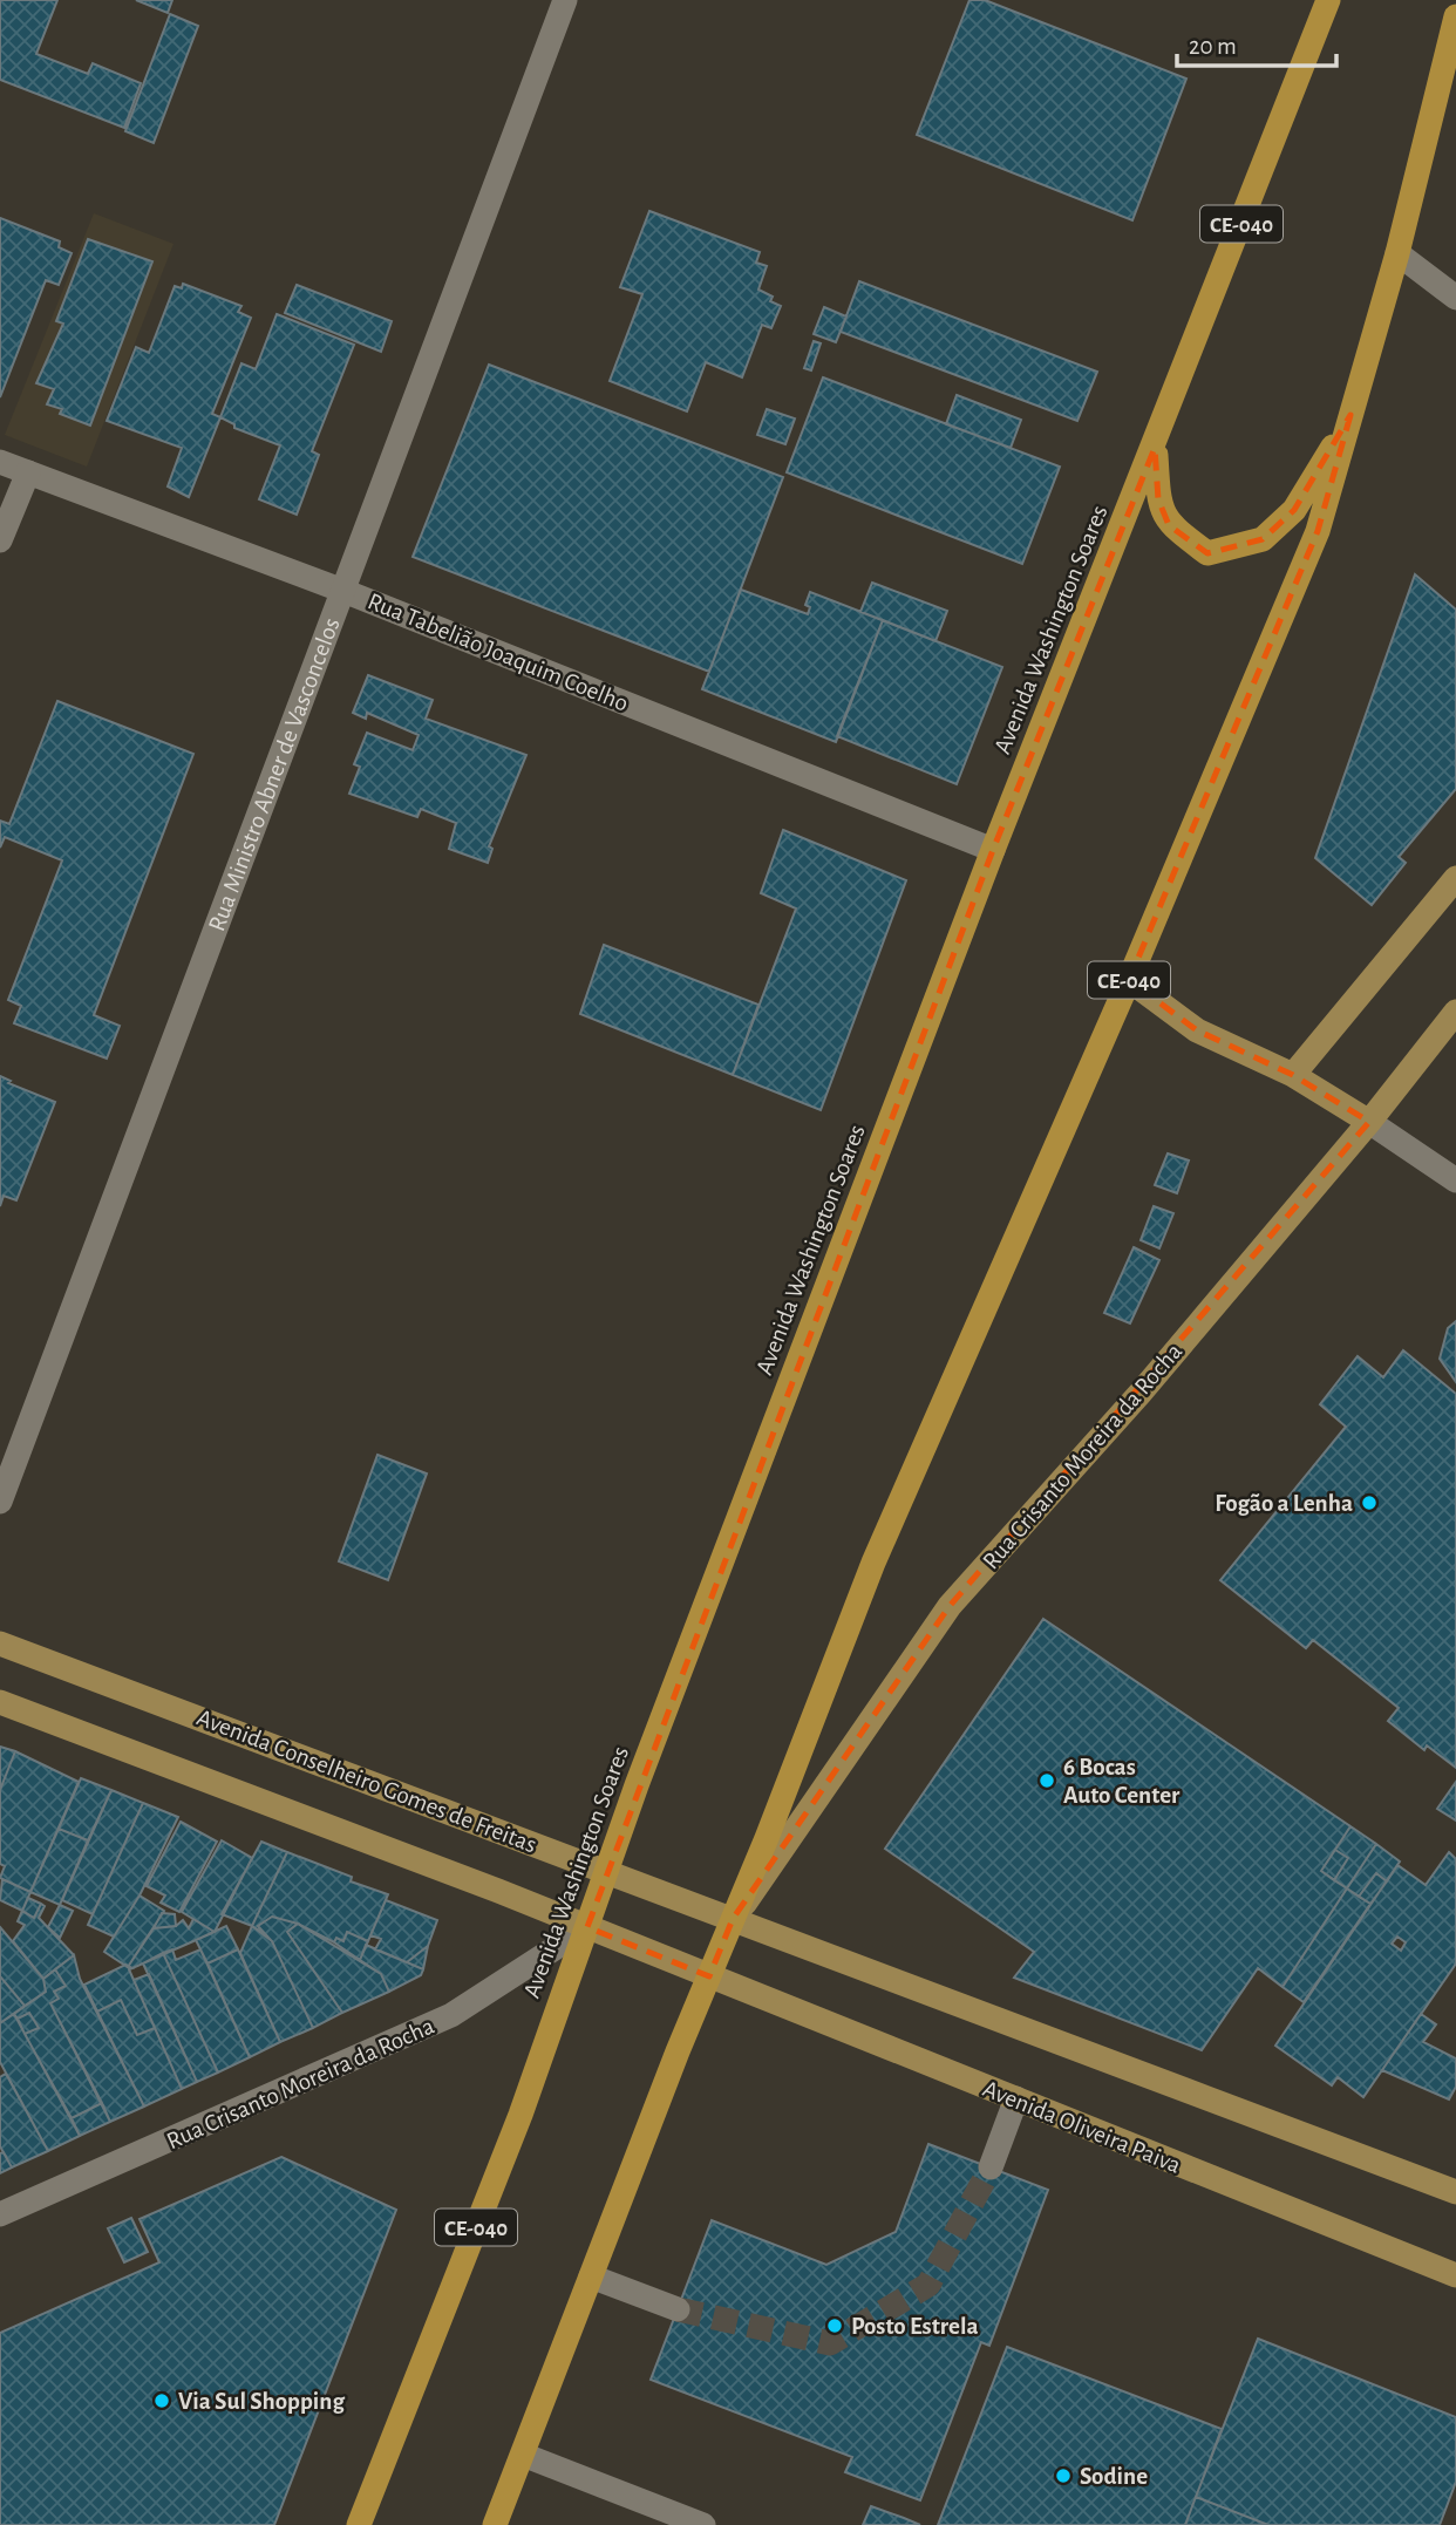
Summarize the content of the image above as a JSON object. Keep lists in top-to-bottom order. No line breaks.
{"streets":{"highway":["CE-040","Avenida Washington Soares"],"main road":["Rua Crisanto Moreira da Rocha","Avenida Conselheiro Gomes de Freitas","Avenida Oliveira Paiva"],"street":["Rua Tabelião Joaquim Coelho","Rua Ministro Abner de Vasconcelos"]},"crossings":[["CE-040","Rua Crisanto Moreira da Rocha"],["CE-040","Avenida Conselheiro Gomes de Freitas"],["CE-040","Avenida Oliveira Paiva"],["Avenida Washington Soares","Rua Tabelião Joaquim Coelho"],["Avenida Washington Soares","Rua Crisanto Moreira da Rocha"],["Avenida Washington Soares","Avenida Conselheiro Gomes de Freitas"],["Rua Tabelião Joaquim Coelho","Rua Ministro Abner de Vasconcelos"],["Rua Crisanto Moreira da Rocha","Avenida Conselheiro Gomes de Freitas"]],"places":["Fogão a Lenha","6 Bocas Auto Center","Posto Estrela","Via Sul Shopping","Sodine"],"scale_bar":"20 m"}
